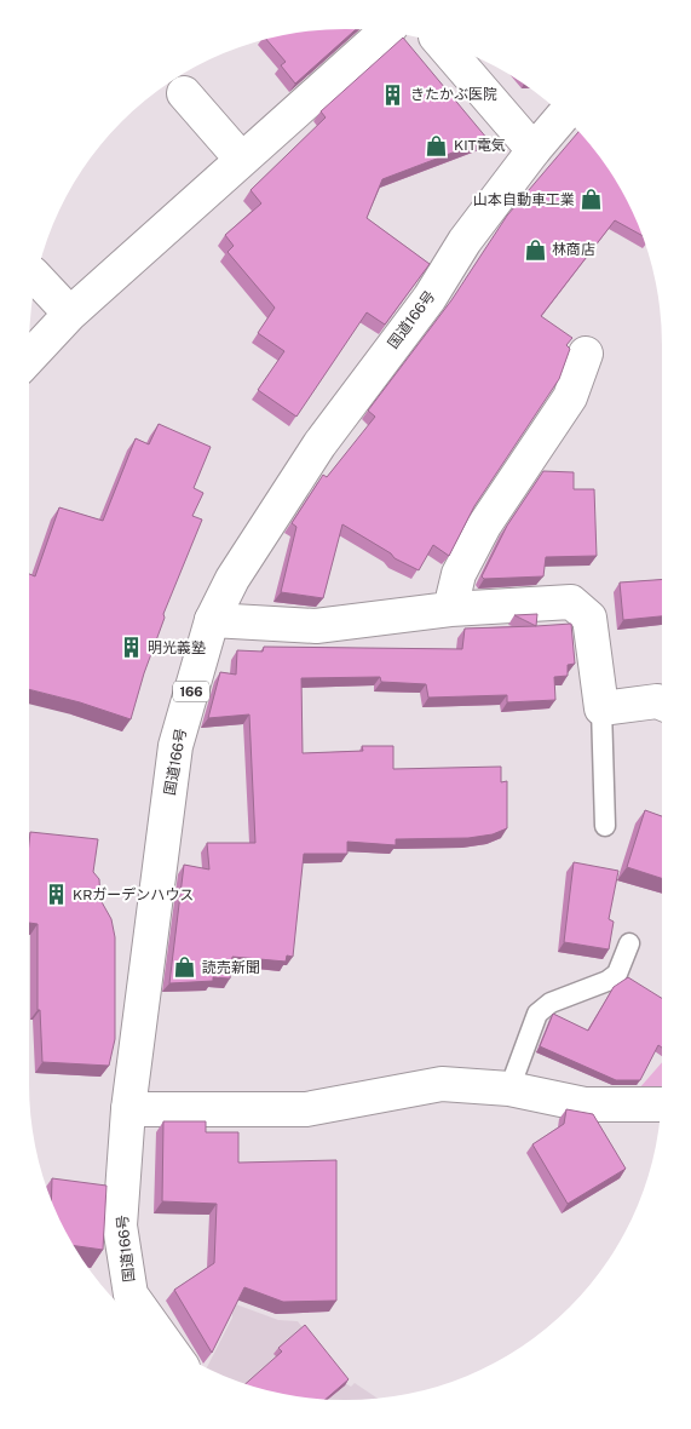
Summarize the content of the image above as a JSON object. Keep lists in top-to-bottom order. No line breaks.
{"streets":{"main road":["国道166号","166"]},"places":{"building":["きたかぶ医院","明光義塾","KRガーデンハウス"],"shop":["KIT電気","山本自動車工業","林商店","読売新聞"]}}
